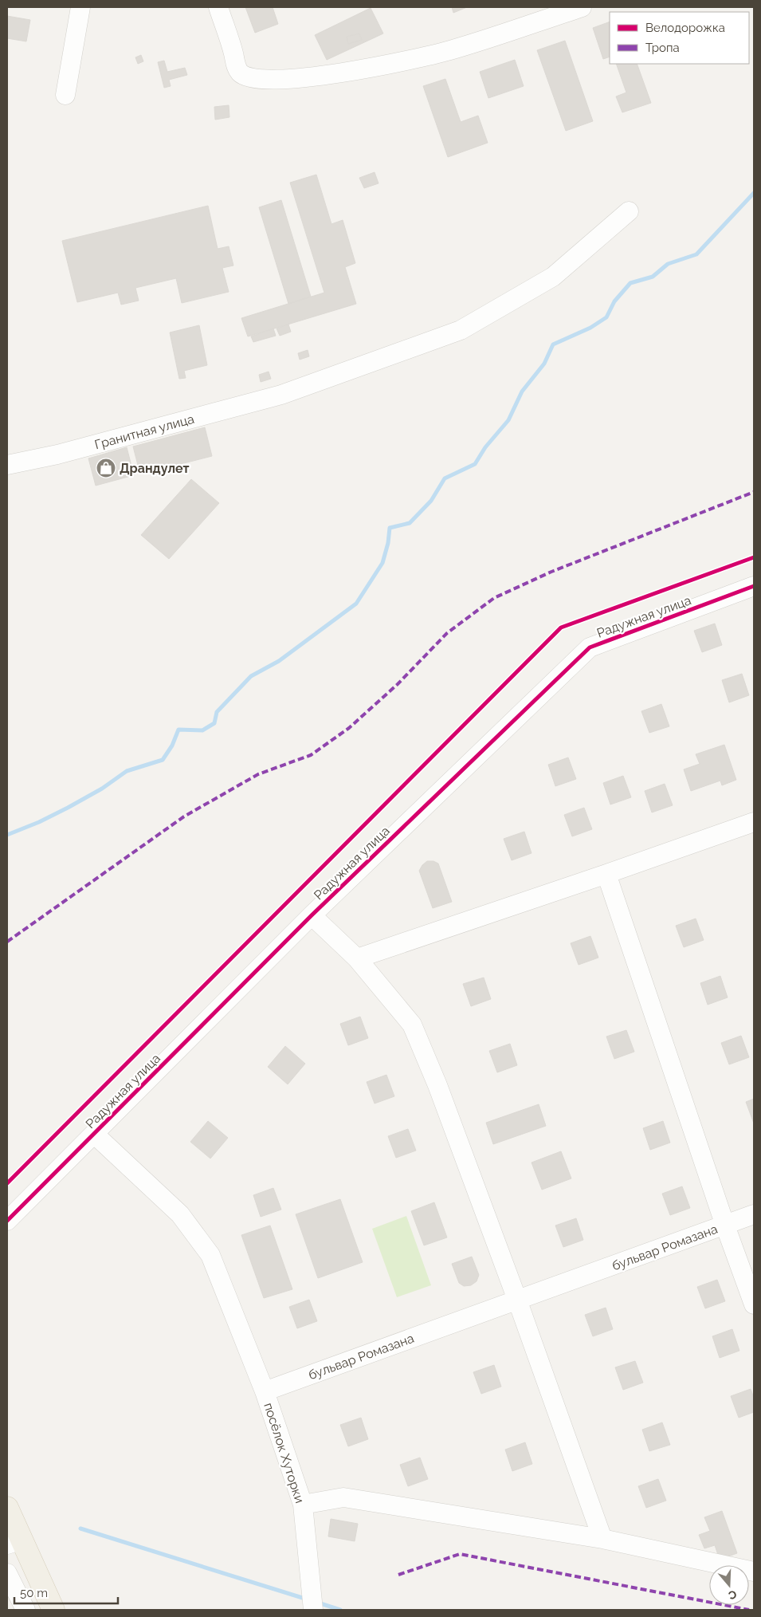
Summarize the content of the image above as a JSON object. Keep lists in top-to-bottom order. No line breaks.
{"streets":{"street":["Гранитная улица","Радужная улица","бульвар Ромазана","посёлок Хуторки"]},"crossings":[["бульвар Ромазана","посёлок Хуторки"]],"places":{"shop":["Драндулет"]},"legend":["Велодорожка","Тропа"],"scale_bar":"50 m","north":"bottom"}
